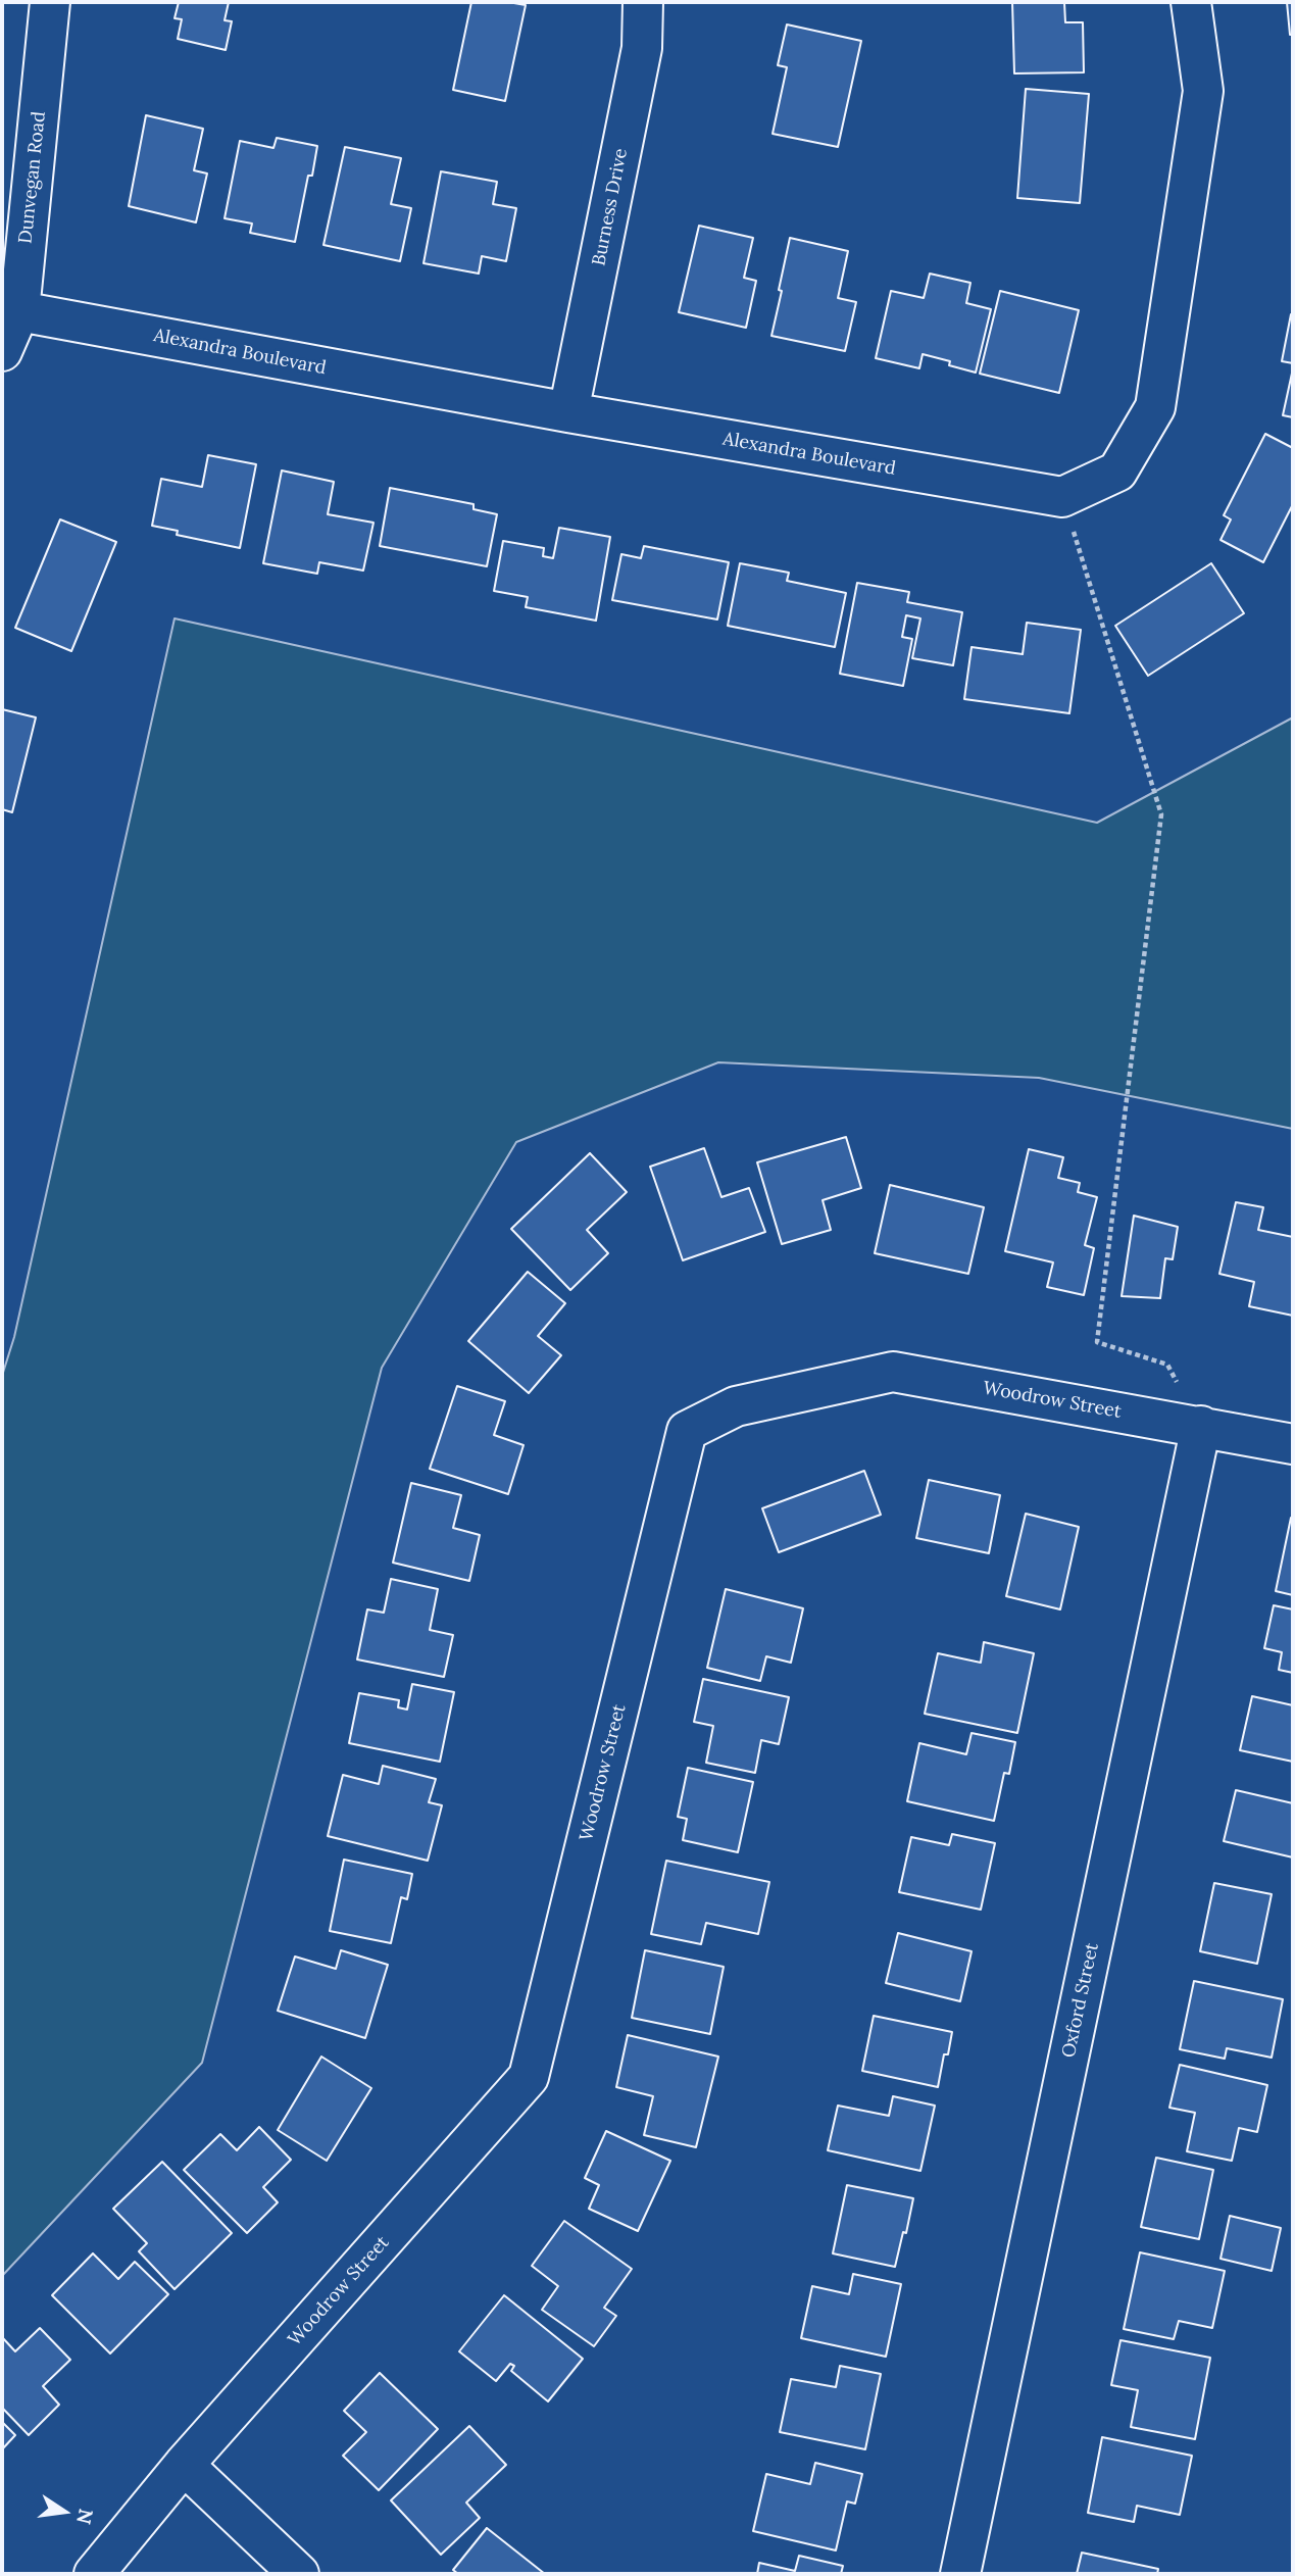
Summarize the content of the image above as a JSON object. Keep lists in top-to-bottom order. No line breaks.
{"streets":{"street":["Dunvegan Road","Burness Drive","Alexandra Boulevard","Woodrow Street","Oxford Street"]},"crossings":[["Dunvegan Road","Alexandra Boulevard"],["Burness Drive","Alexandra Boulevard"],["Woodrow Street","Oxford Street"]],"north":"right"}
